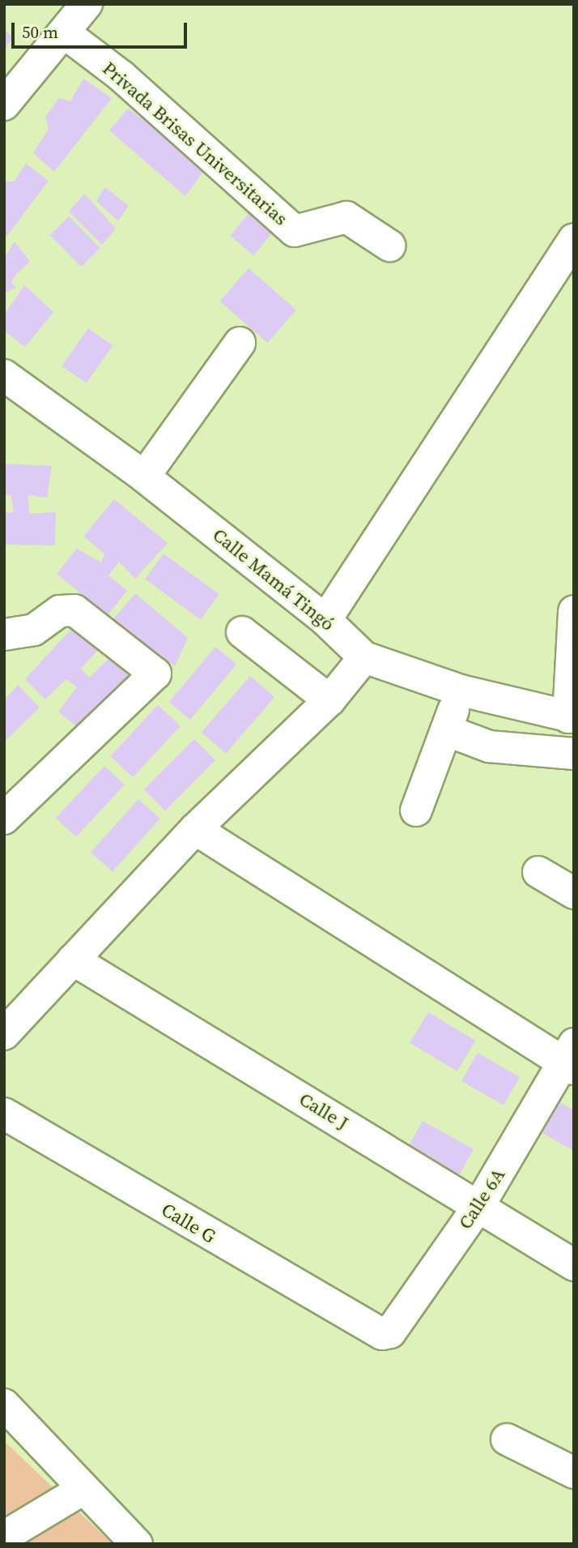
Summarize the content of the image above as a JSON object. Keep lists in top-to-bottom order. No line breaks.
{"streets":{"street":["Privada Brisas Universitarias","Calle Mamá Tingó","Calle J","Calle 6A","Calle G"]},"crossings":[["Calle J","Calle 6A"],["Calle 6A","Calle G"]],"scale_bar":"50 m"}
